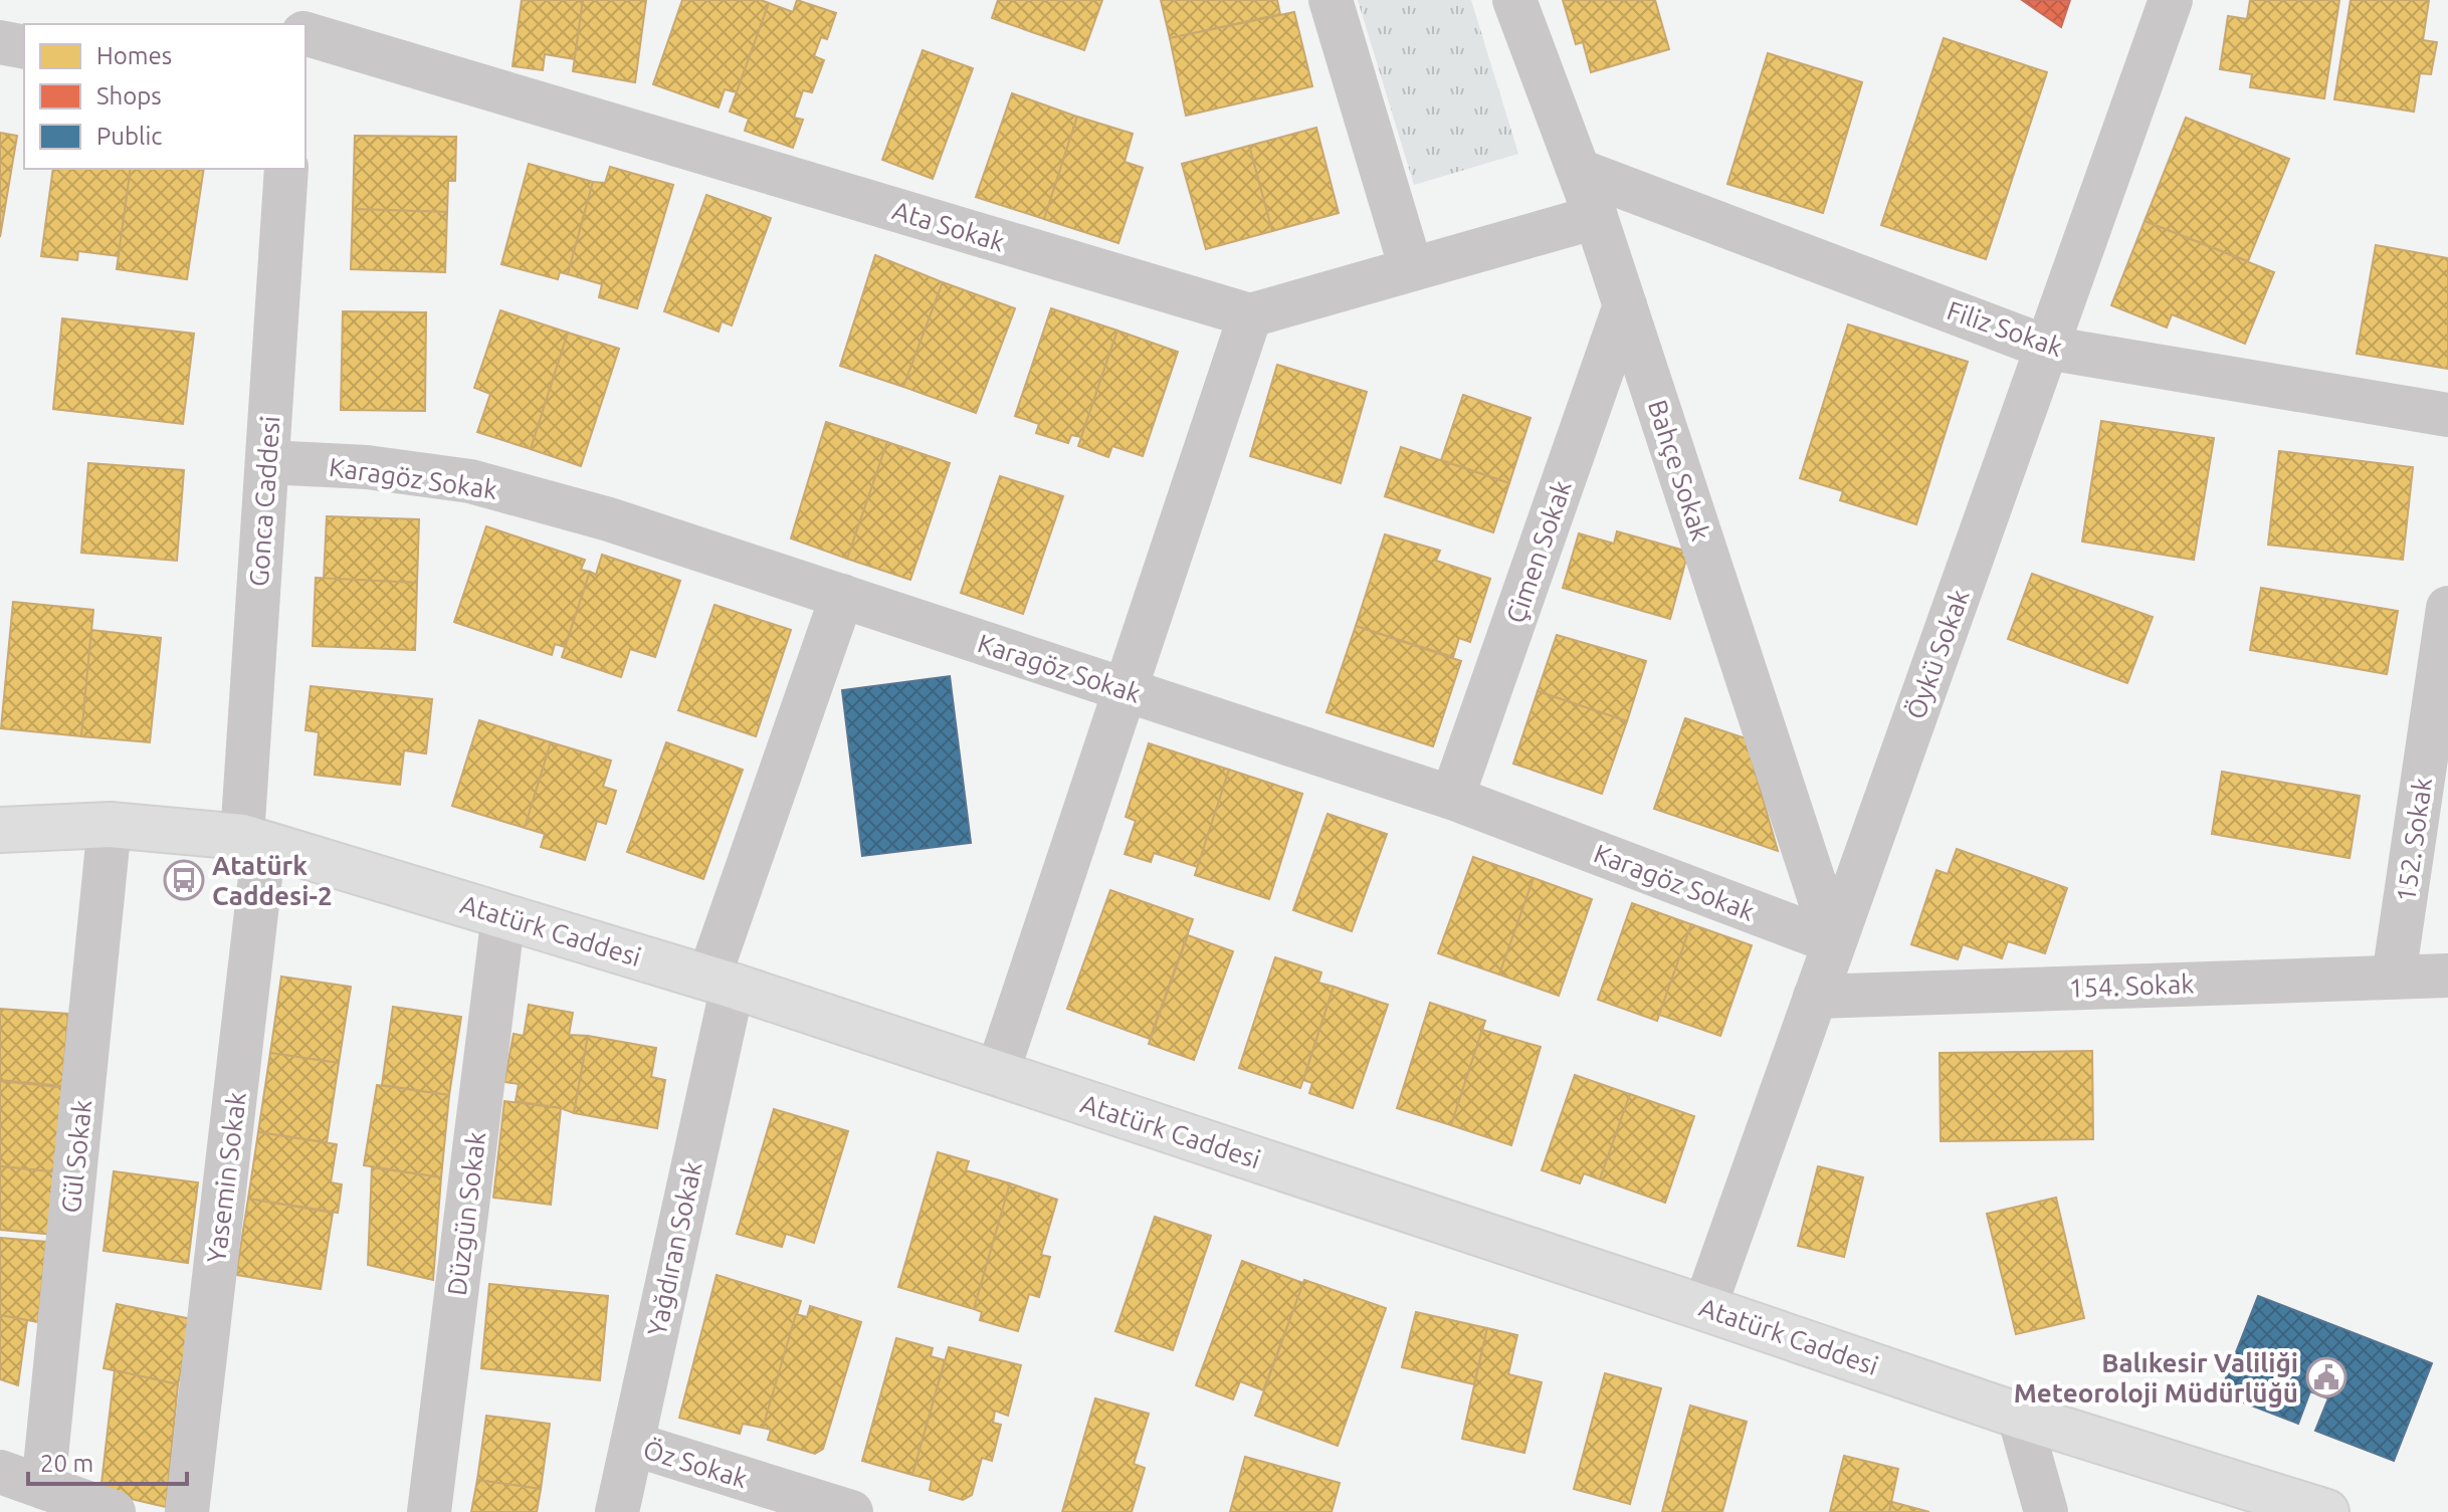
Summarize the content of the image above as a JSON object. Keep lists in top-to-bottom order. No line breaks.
{"streets":{"main road":["Atatürk Caddesi"],"street":["Ata Sokak","Filiz Sokak","Bahçe Sokak","Karagöz Sokak","Gonca Caddesi","Çimen Sokak","Öykü Sokak","152. Sokak","154. Sokak","Gül Sokak","Yasemin Sokak","Düzgün Sokak","Yağdıran Sokak","Öz Sokak"]},"crossings":[["Filiz Sokak","Bahçe Sokak"],["Filiz Sokak","Öykü Sokak"],["Bahçe Sokak","Karagöz Sokak"],["Bahçe Sokak","Çimen Sokak"],["Bahçe Sokak","Öykü Sokak"],["Karagöz Sokak","Gonca Caddesi"],["Karagöz Sokak","Çimen Sokak"],["Karagöz Sokak","Öykü Sokak"],["Karagöz Sokak","Yağdıran Sokak"],["Gonca Caddesi","Atatürk Caddesi"],["Gonca Caddesi","Yasemin Sokak"],["Öykü Sokak","Atatürk Caddesi"],["Öykü Sokak","154. Sokak"],["152. Sokak","154. Sokak"],["Atatürk Caddesi","Gül Sokak"],["Atatürk Caddesi","Yasemin Sokak"],["Atatürk Caddesi","Düzgün Sokak"],["Atatürk Caddesi","Yağdıran Sokak"],["Yağdıran Sokak","Öz Sokak"]],"places":{"bus stop":["Atatürk Caddesi-2"],"public building":["Balıkesir Valiliği Meteoroloji Müdürlüğü"]},"legend":["Homes","Shops","Public"],"scale_bar":"20 m"}
